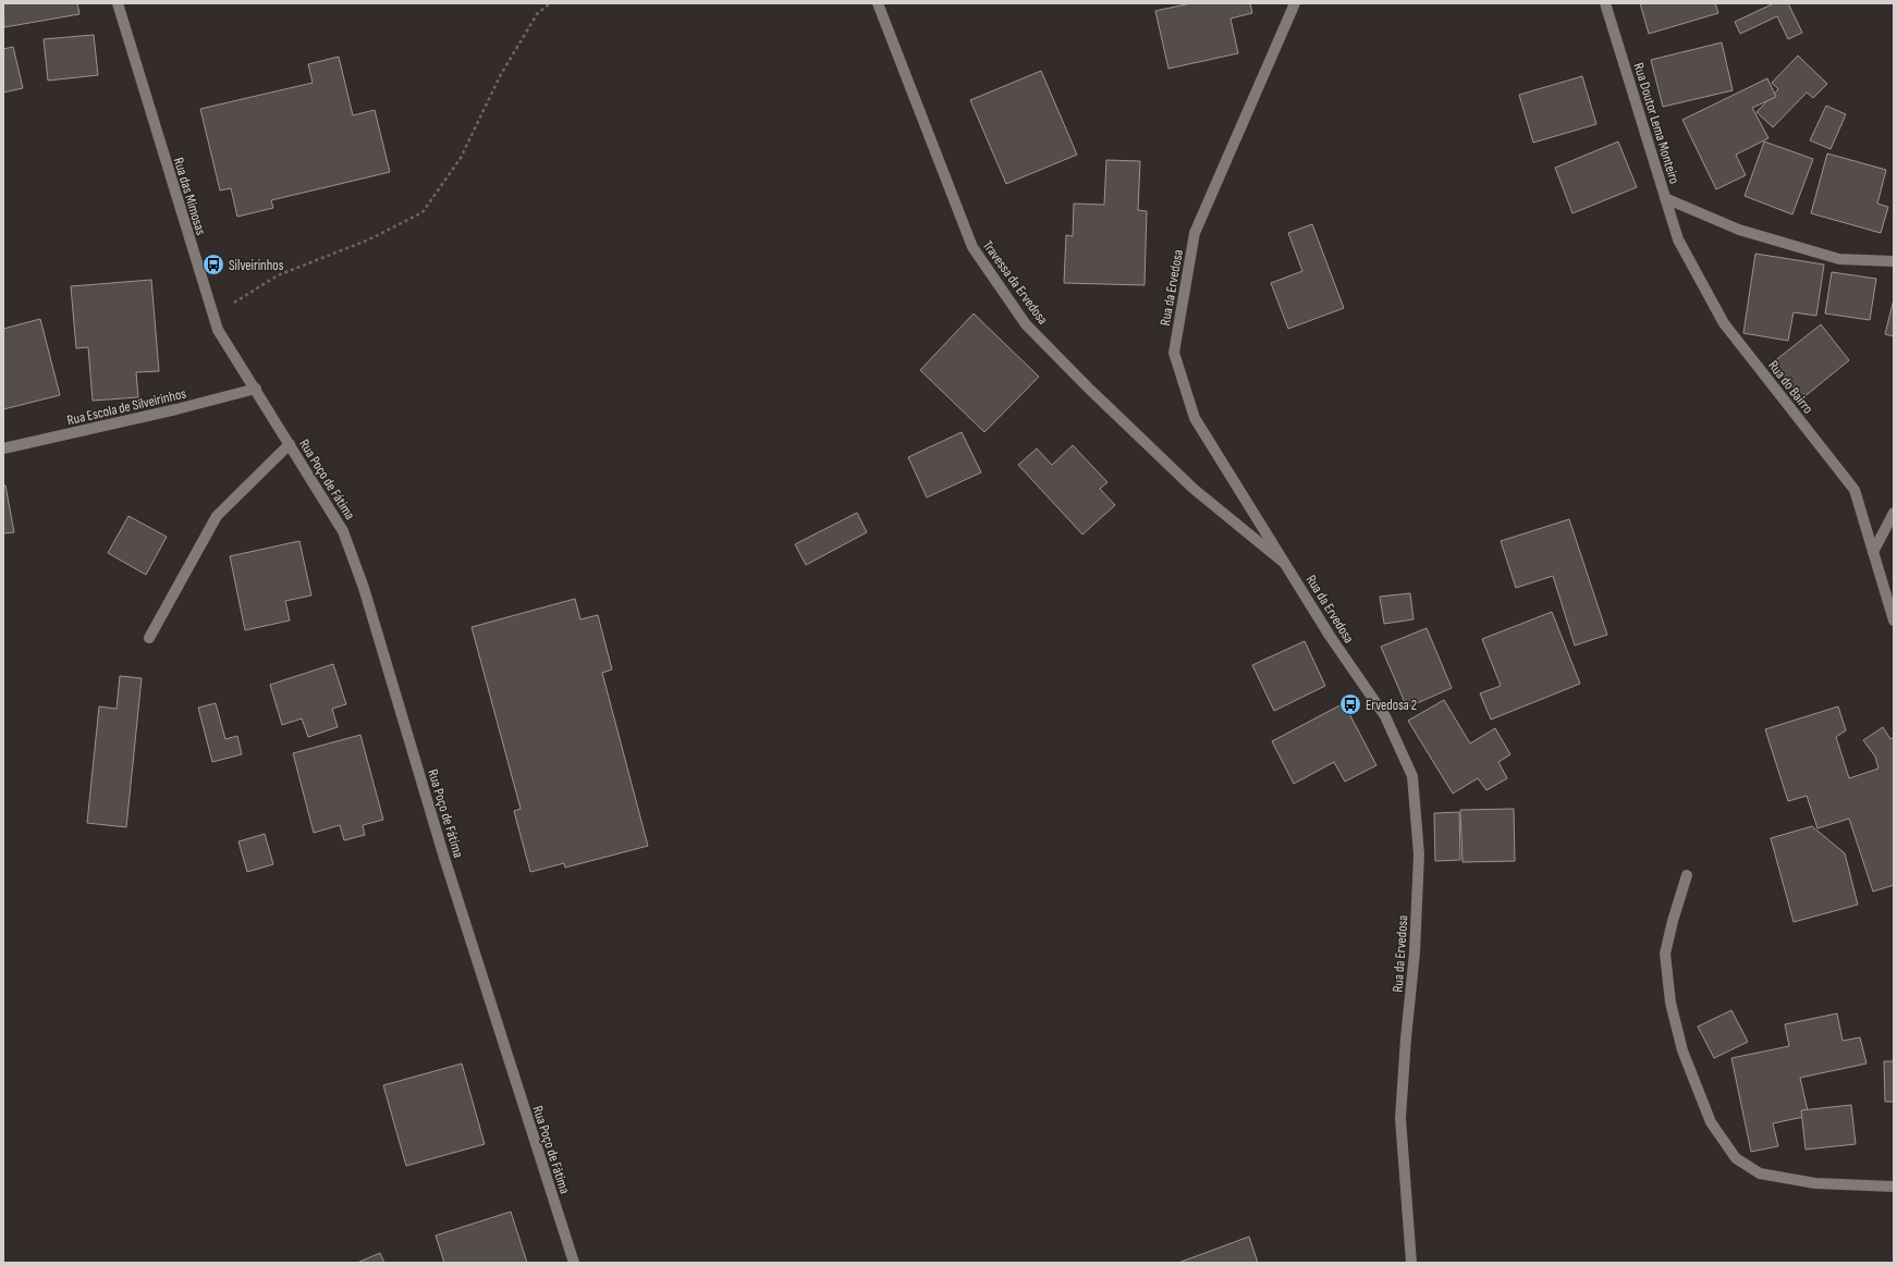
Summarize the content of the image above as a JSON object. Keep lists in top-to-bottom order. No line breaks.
{"streets":{"street":["Rua Doutor Lema Monteiro","Rua das Mimosas","Travessa da Ervedosa","Rua da Ervedosa","Rua do Bairro","Rua Escola de Silveirinhos","Rua Poço de Fátima"]},"crossings":[["Rua Doutor Lema Monteiro","Rua do Bairro"],["Rua das Mimosas","Rua Escola de Silveirinhos"],["Rua das Mimosas","Rua Poço de Fátima"],["Travessa da Ervedosa","Rua da Ervedosa"],["Rua Escola de Silveirinhos","Rua Poço de Fátima"]],"places":{"bus stop":["Silveirinhos","Ervedosa 2"]}}
